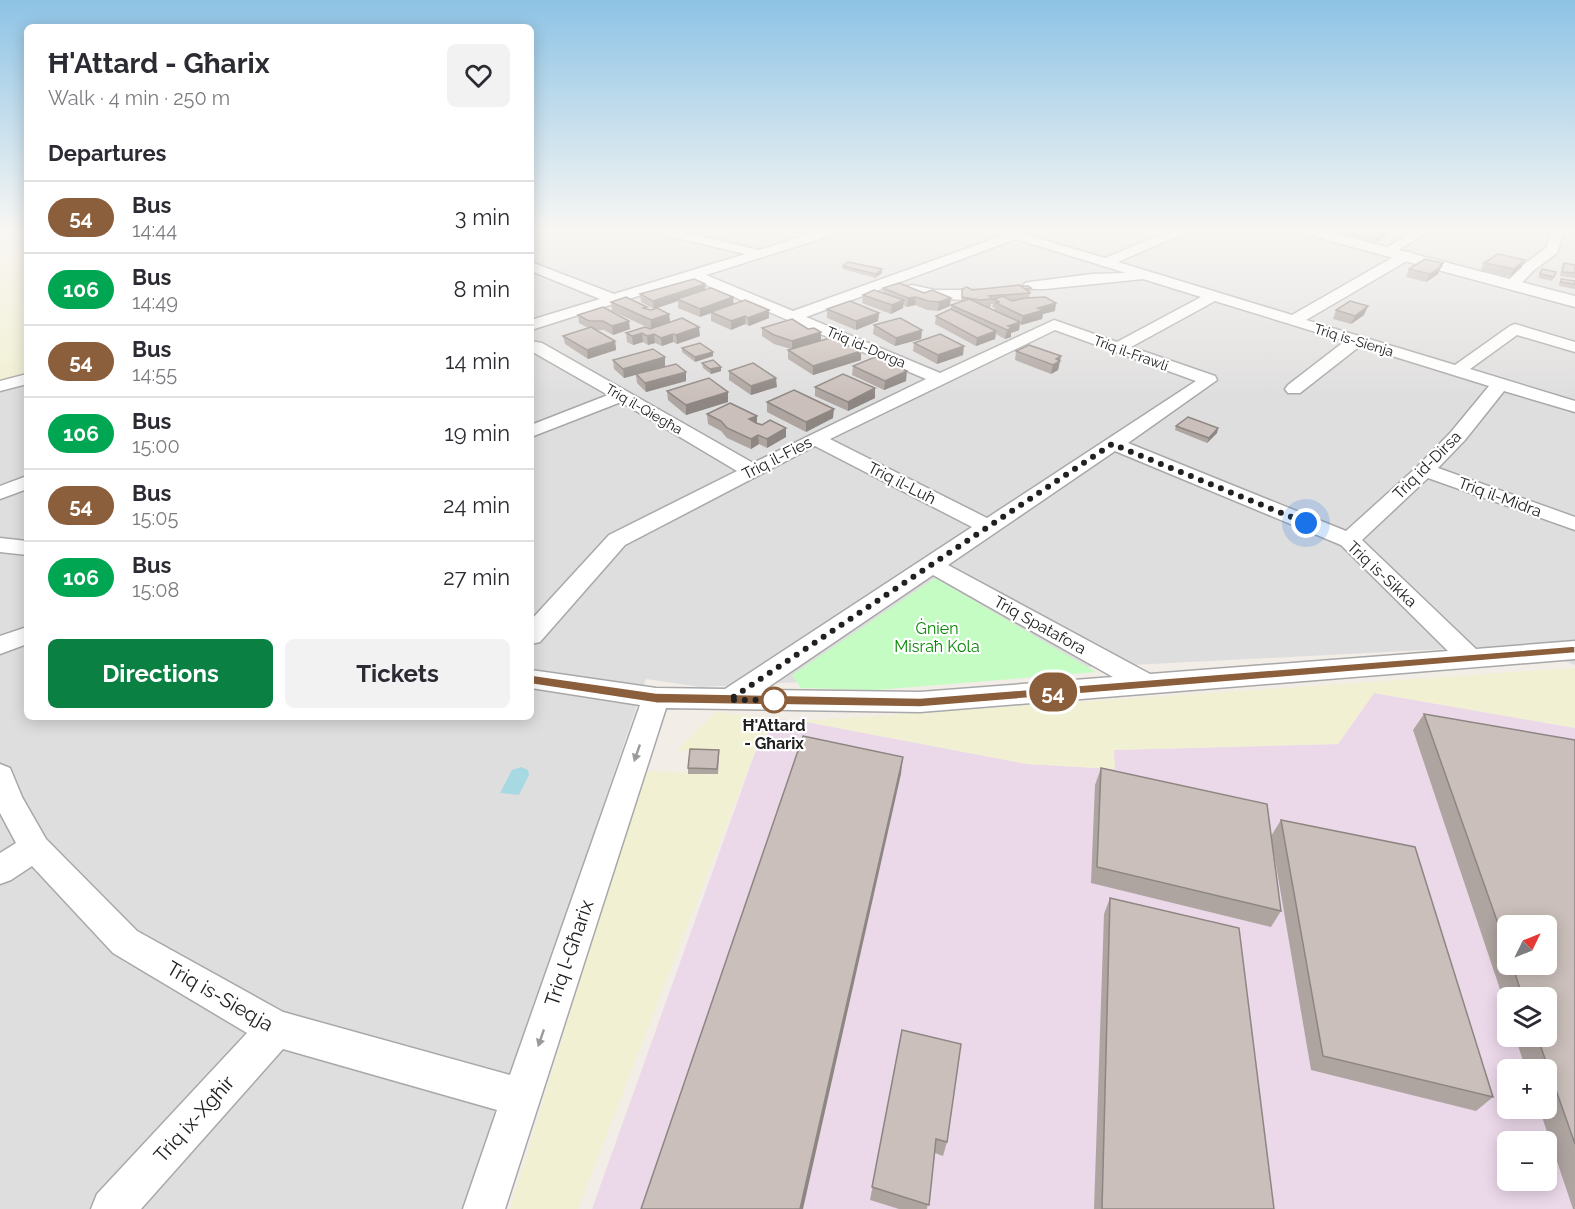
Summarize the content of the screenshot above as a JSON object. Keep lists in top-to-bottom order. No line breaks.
{"streets":{"street":["Triq is-Sienja","Triq id-Dorga","Triq il-Frawli","Triq il-Qiegħa","Triq il-Fies","Triq id-Dirsa","Triq il-Luħ","Triq il-Midra","Triq is-Sikka","Triq Spatafora","Triq l-Għarix","Triq is-Sieqja","Triq ix-Xgħir"]},"crossings":[["Triq is-Sienja","Triq id-Dirsa"],["Triq id-Dorga","Triq il-Fies"],["Triq il-Frawli","Triq il-Fies"],["Triq il-Frawli","Triq is-Sikka"],["Triq il-Qiegħa","Triq il-Fies"],["Triq il-Fies","Triq il-Luħ"],["Triq id-Dirsa","Triq il-Midra"],["Triq id-Dirsa","Triq is-Sikka"],["Triq l-Għarix","Triq is-Sieqja"],["Triq is-Sieqja","Triq ix-Xgħir"]],"one_way":["Triq l-Għarix"],"parks":["Ġnien Misraħ Kola"],"places":["Ħ'Attard - Għarix"],"lines":["bus line 54"],"north":"top right","page":{"on_map":"54","heading":[["Ħ'Attard - Għarix","Walk · 4 min · 250 m"],"Departures"],"list":[{"mark":"54","name":"Bus","note":"14:44","value":"3 min"},{"mark":"106","name":"Bus","note":"14:49","value":"8 min"},{"mark":"54","name":"Bus","note":"14:55","value":"14 min"},{"mark":"106","name":"Bus","note":"15:00","value":"19 min"},{"mark":"54","name":"Bus","note":"15:05","value":"24 min"},{"mark":"106","name":"Bus","note":"15:08","value":"27 min"}],"buttons":["Directions","Tickets"],"map_buttons":["+","−"]}}
